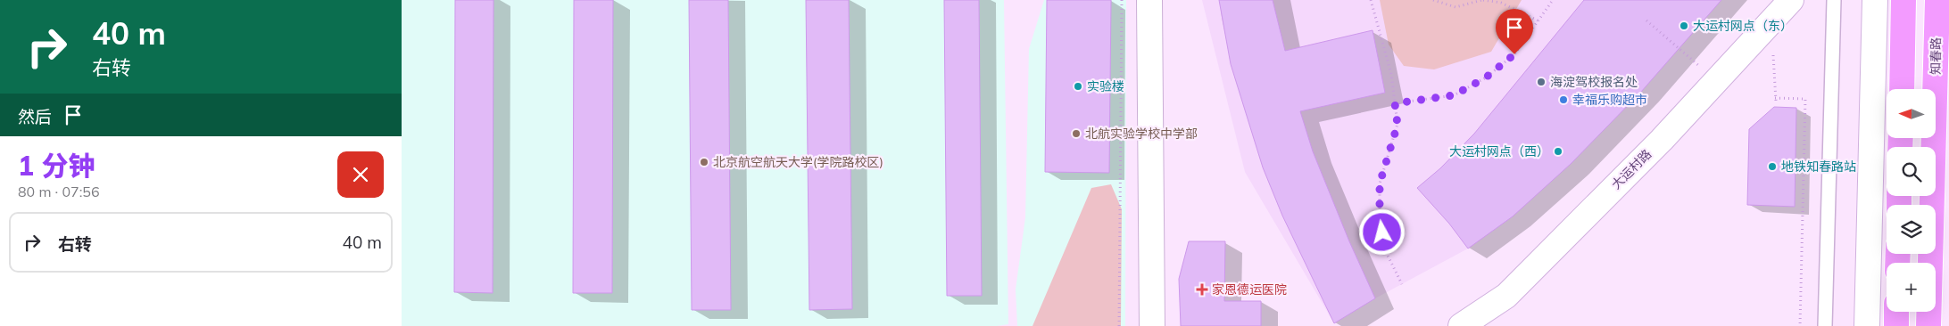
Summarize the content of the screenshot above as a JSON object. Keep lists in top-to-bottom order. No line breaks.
{"streets":{"main road":["知春路"],"street":["大运村路"]},"places":{"other":["大运村网点（东）","海淀驾校报名处","实验楼","幸福乐购超市","北航实验学校中学部","大运村网点（西）","北京航空航天大学(学院路校区)","地铁知春路站"],"health":["家恩德运医院"]},"north":"left","page":{"turn":["40 m","右转"],"map_buttons":"+","then":"然后","heading":["1 分钟","80 m · 07:56"],"list":[{"name":"右转","value":"40 m"}]}}
